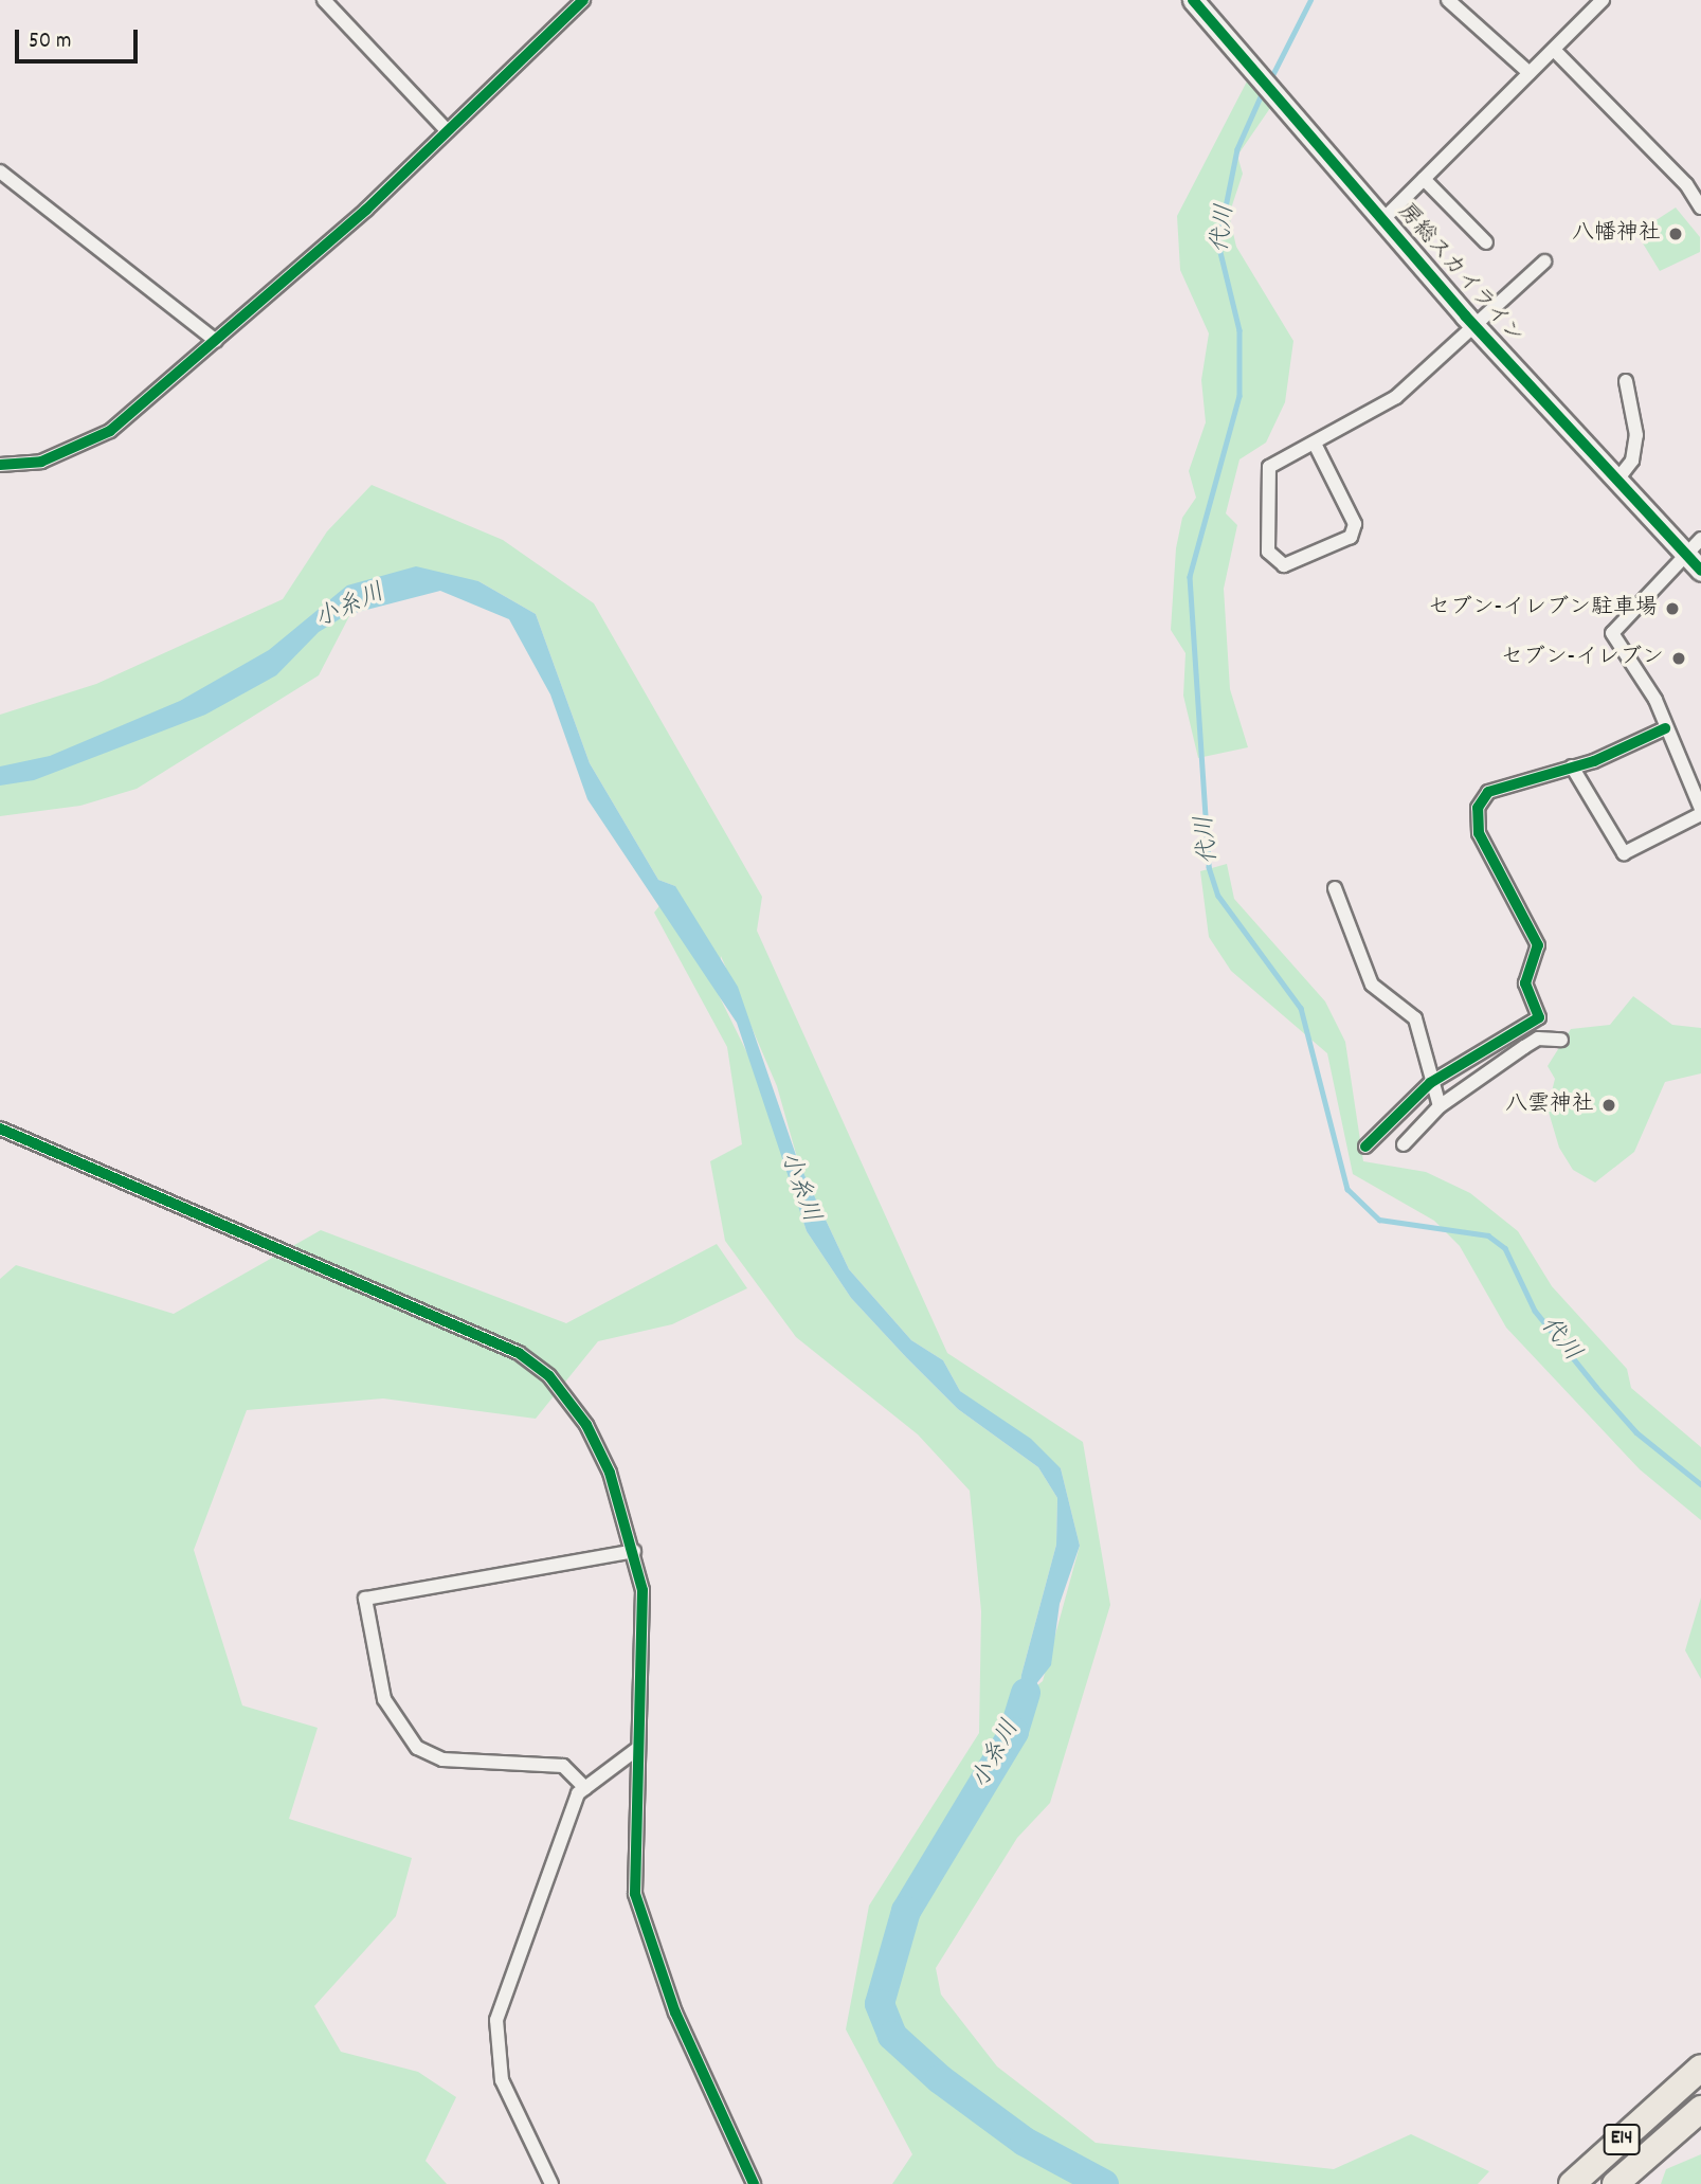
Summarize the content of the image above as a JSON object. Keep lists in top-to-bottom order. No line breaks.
{"streets":{"highway":["E14"],"street":["房総スカイライン"]},"water":["代川","小糸川"],"places":["八幡神社","セブン-イレブン駐車場","セブン-イレブン","八雲神社"],"scale_bar":"50 m"}
